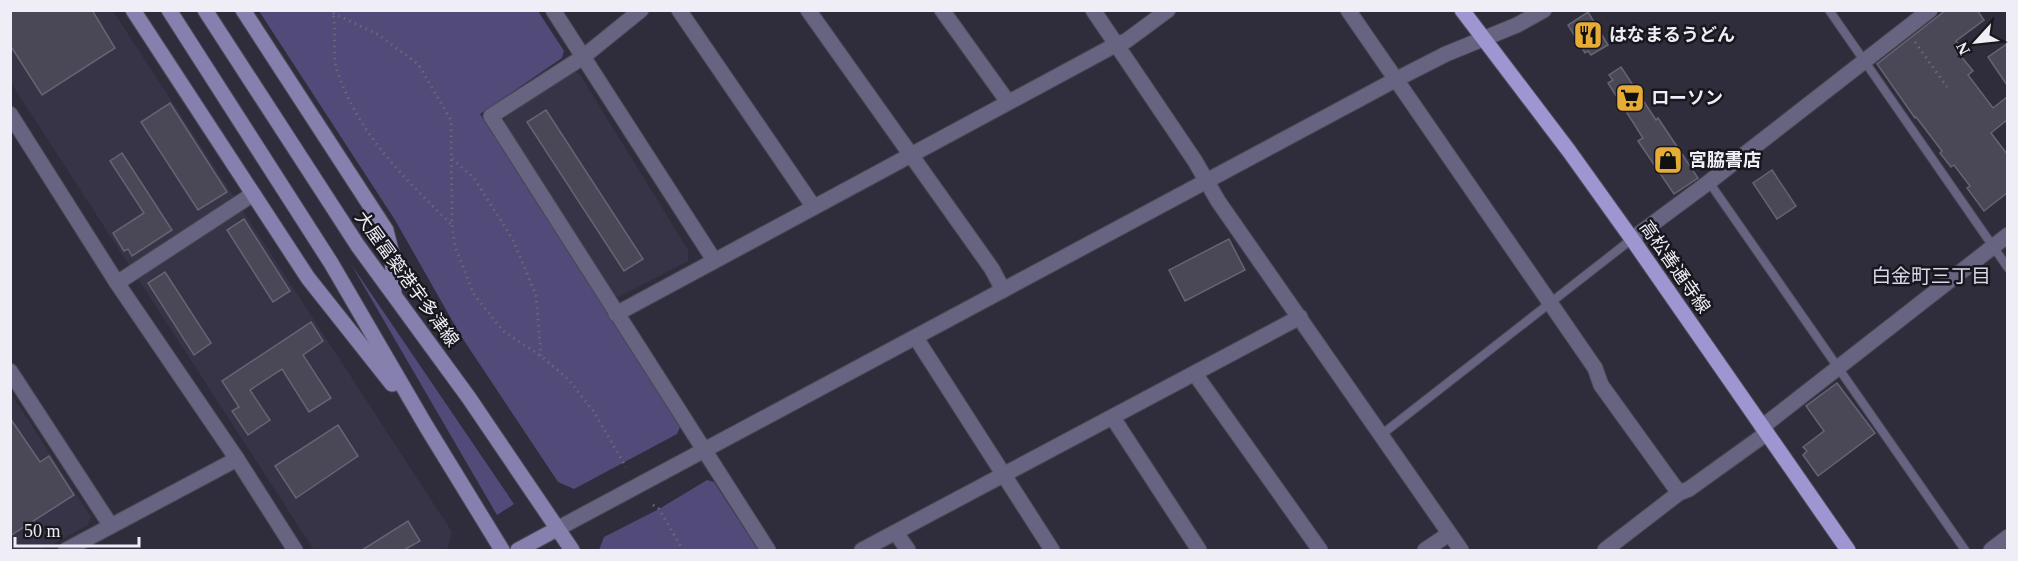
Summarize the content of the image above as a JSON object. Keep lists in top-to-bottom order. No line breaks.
{"streets":{"main road":["高松善通寺線","大屋冨築港宇多津線"]},"districts":["白金町三丁目"],"places":{"restaurant":["はなまるうどん"],"supermarket":["ローソン"],"shop":["宮脇書店"]},"scale_bar":"50 m","north":"bottom left"}
